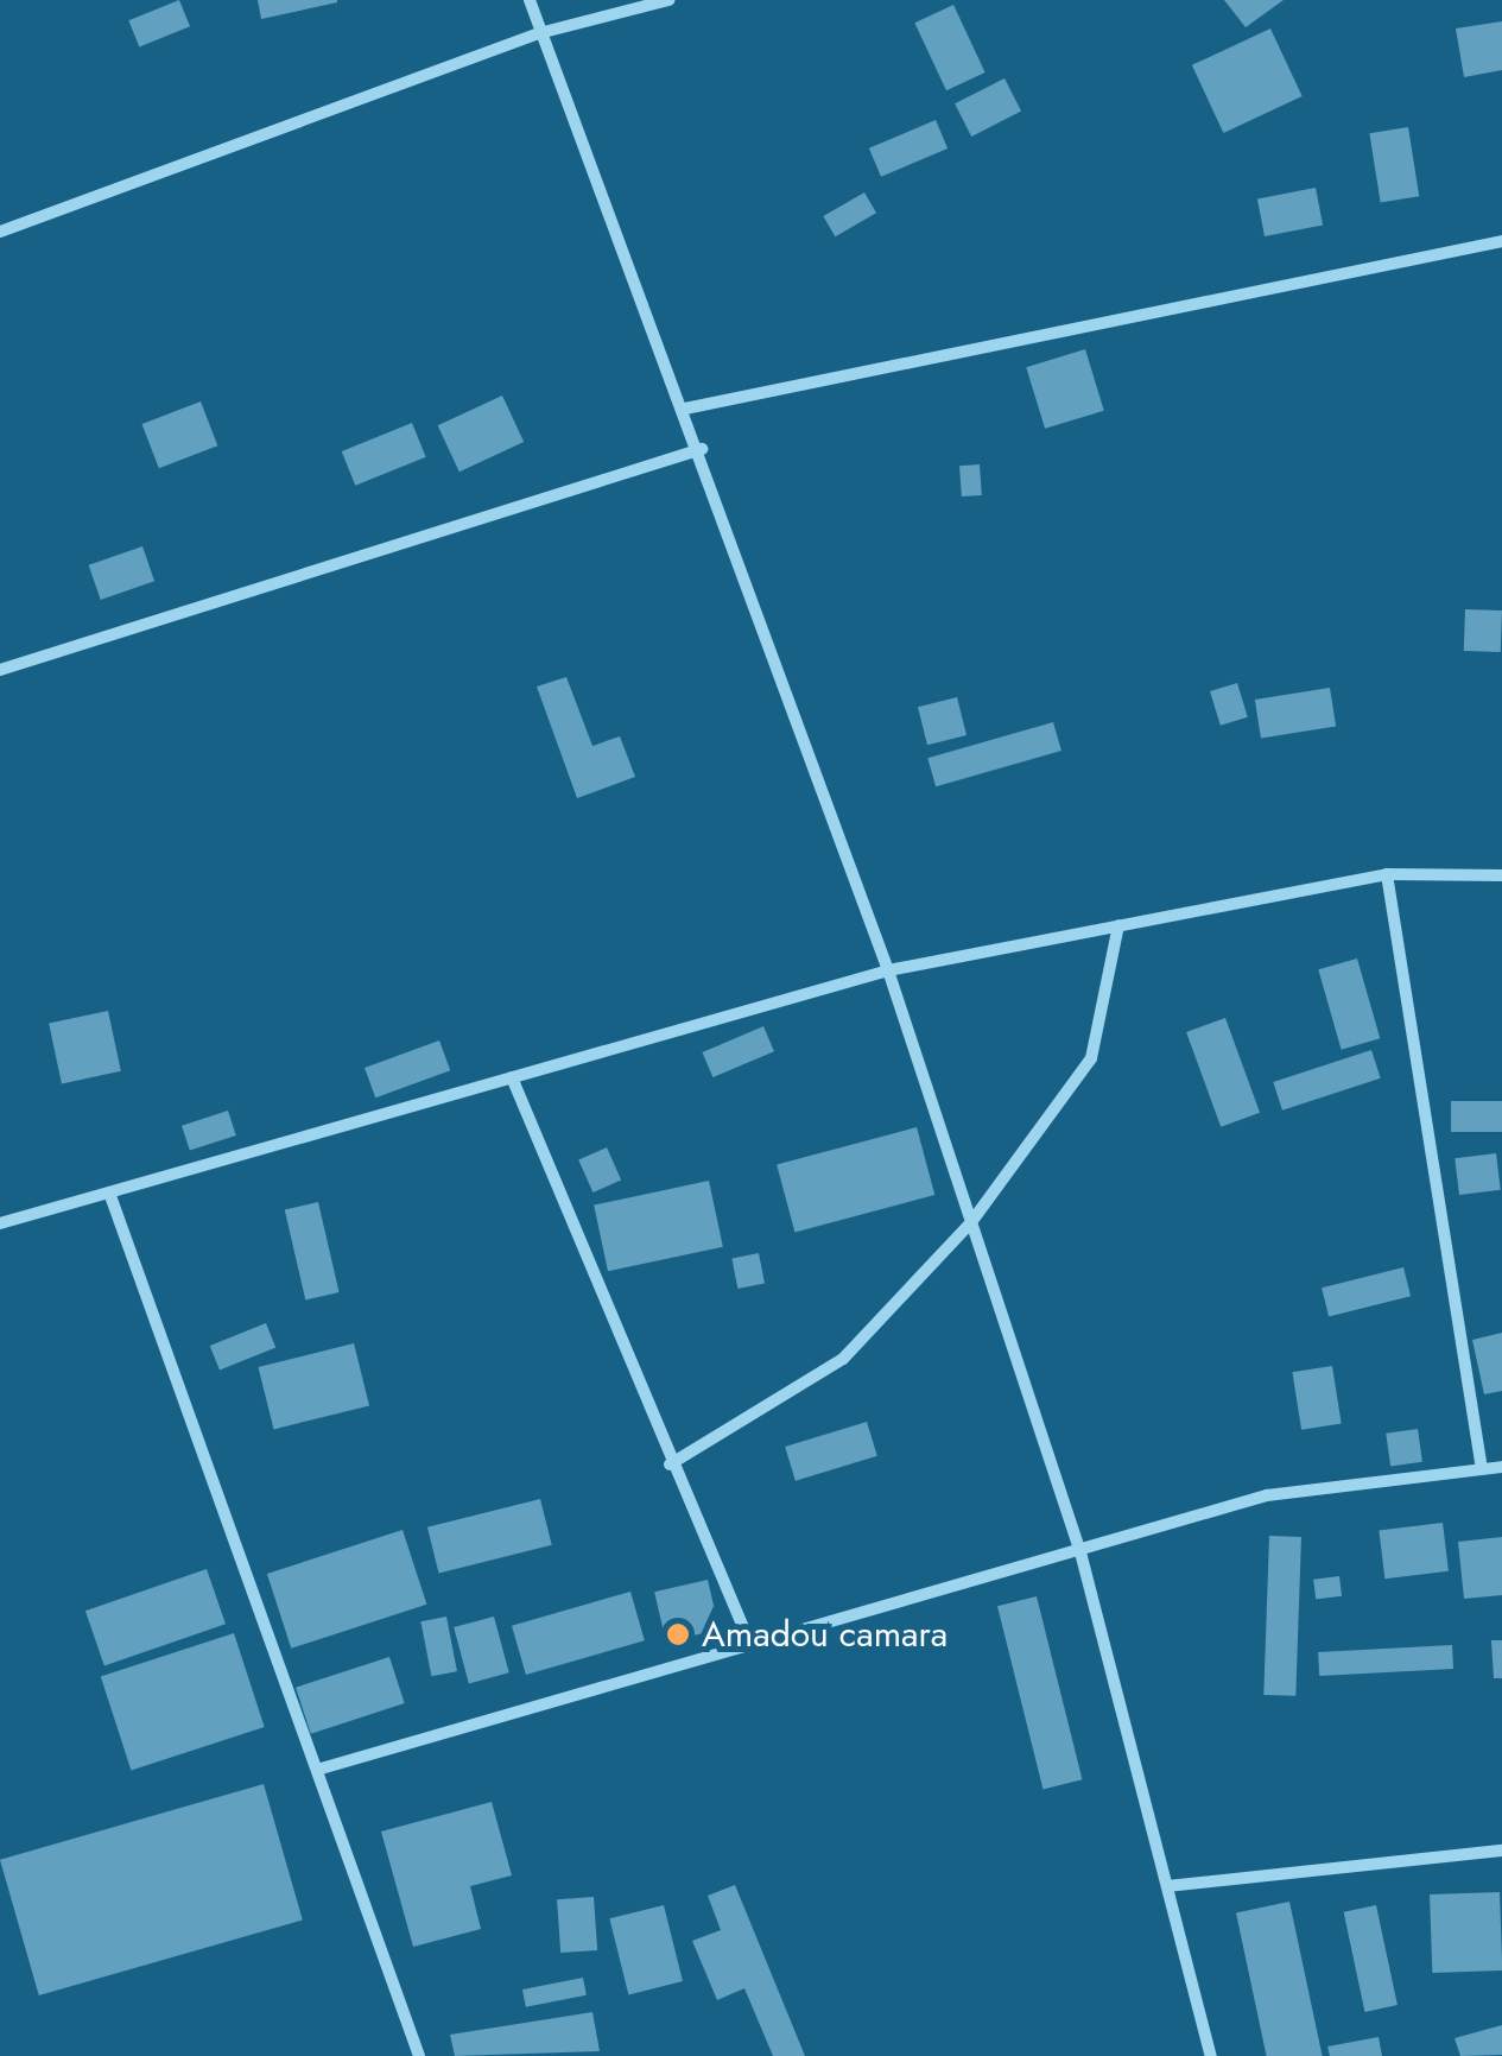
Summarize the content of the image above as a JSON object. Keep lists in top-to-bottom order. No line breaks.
{"places":["Amadou camara"]}
